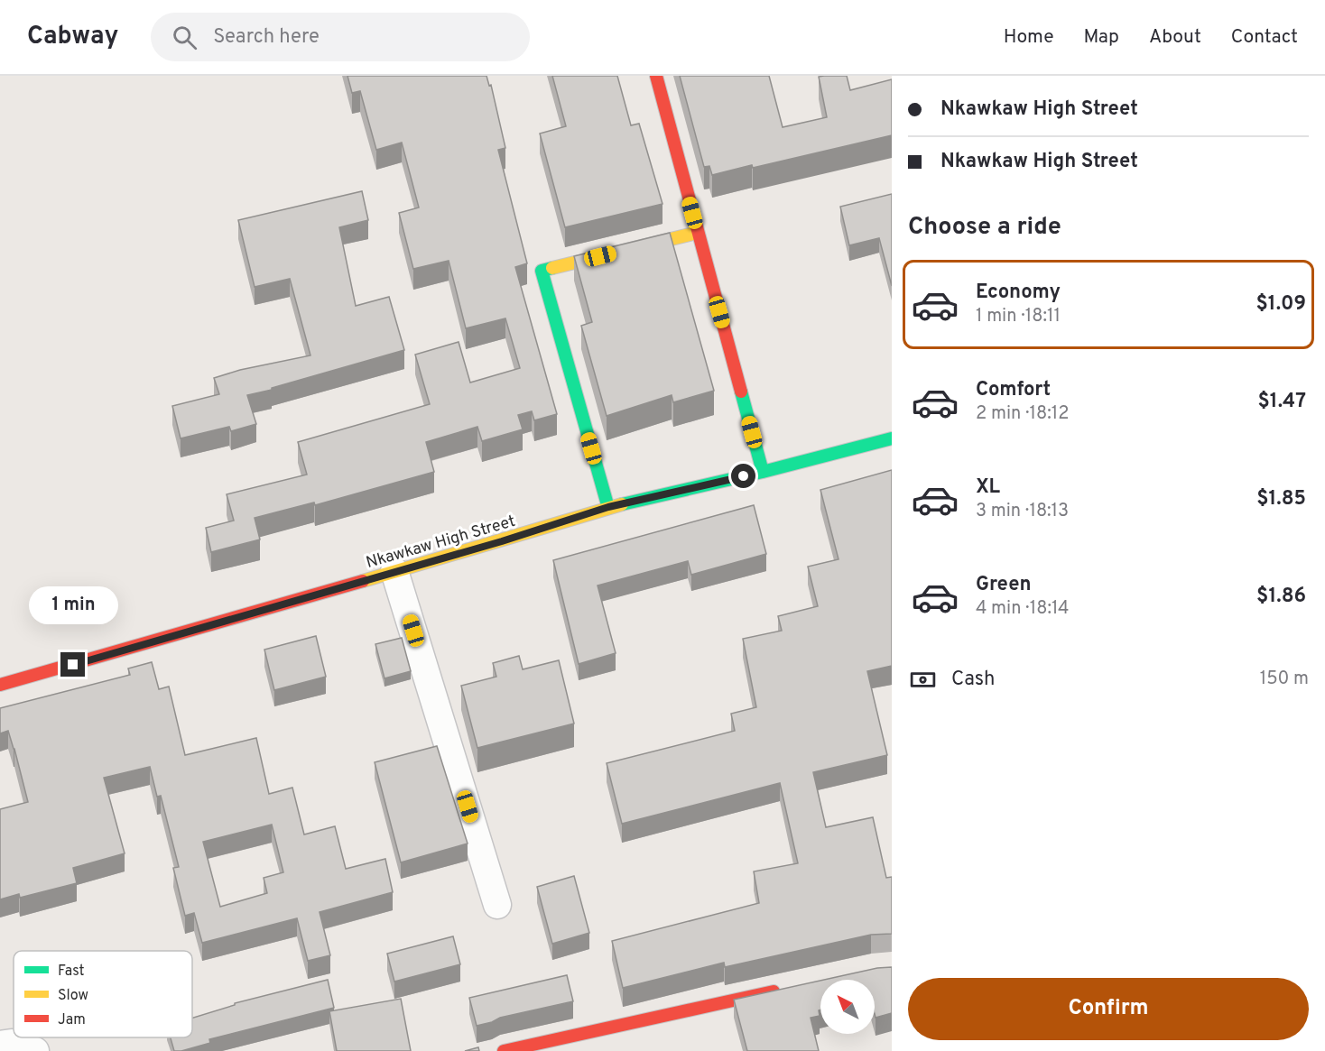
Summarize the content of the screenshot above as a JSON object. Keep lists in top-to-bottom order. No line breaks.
{"streets":{"street":["Nkawkaw High Street"]},"legend":["Fast","Slow","Jam"],"north":"top left","page":{"header":"Cabway","search":"Search here","nav":["Home","Map","About","Contact"],"banner":["Nkawkaw High Street","Nkawkaw High Street"],"heading":"Choose a ride","list":[{"name":"Economy","note":"1 min · 18:11","value":"$1.09"},{"name":"Comfort","note":"2 min · 18:12","value":"$1.47"},{"name":"XL","note":"3 min · 18:13","value":"$1.85"},{"name":"Green","note":"4 min · 18:14","value":"$1.86"}],"bubble":"1 min","pay":["Cash","150 m"],"buttons":"Confirm"}}
